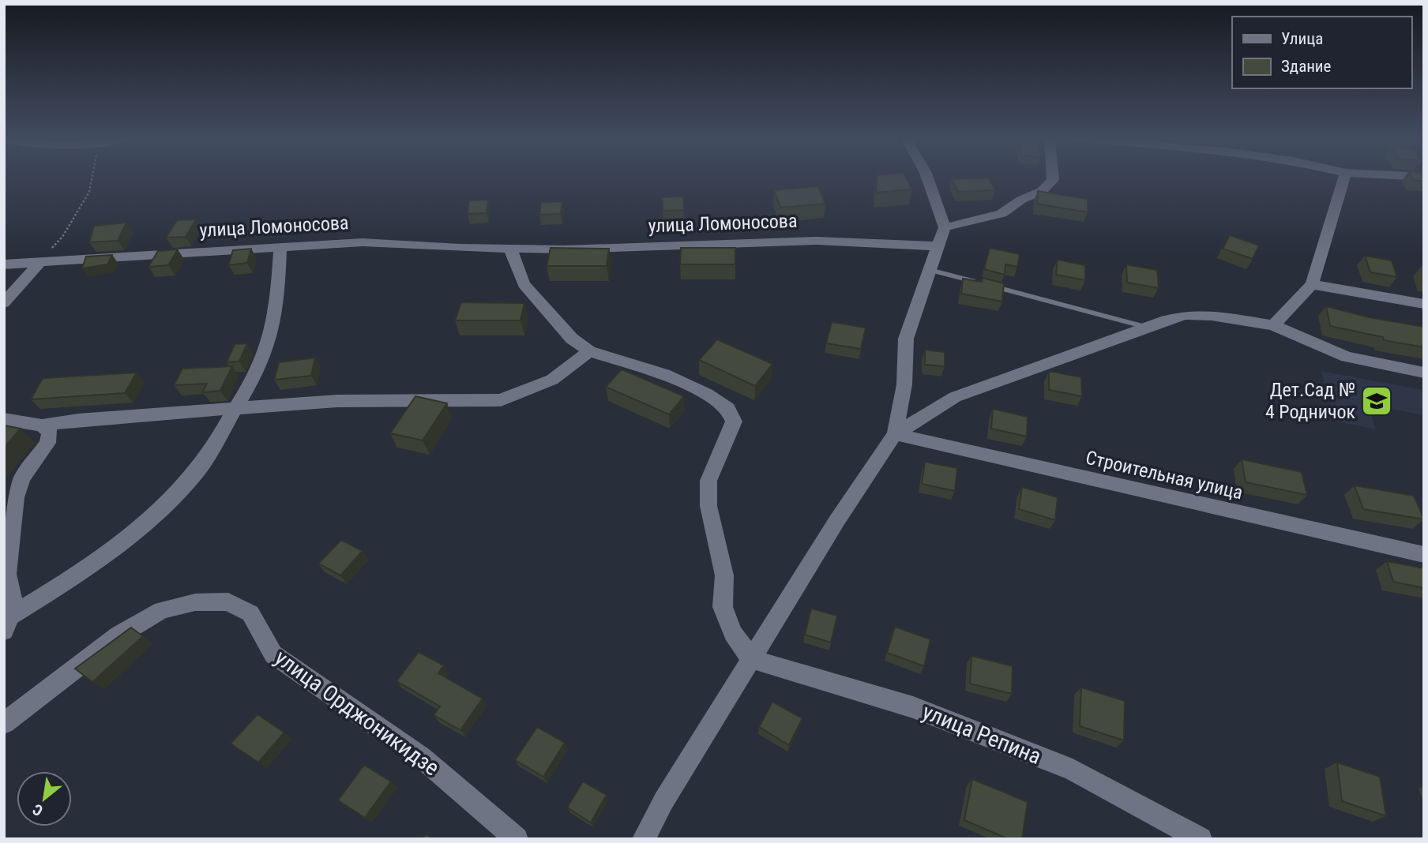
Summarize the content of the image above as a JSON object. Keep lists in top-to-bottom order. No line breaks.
{"streets":{"street":["улица Ломоносова","Строительная улица","улица Орджоникидзе","улица Репина"]},"places":{"school or university":["Дет.Сад № 4 Родничок"]},"legend":["Улица","Здание"],"north":"bottom left"}
